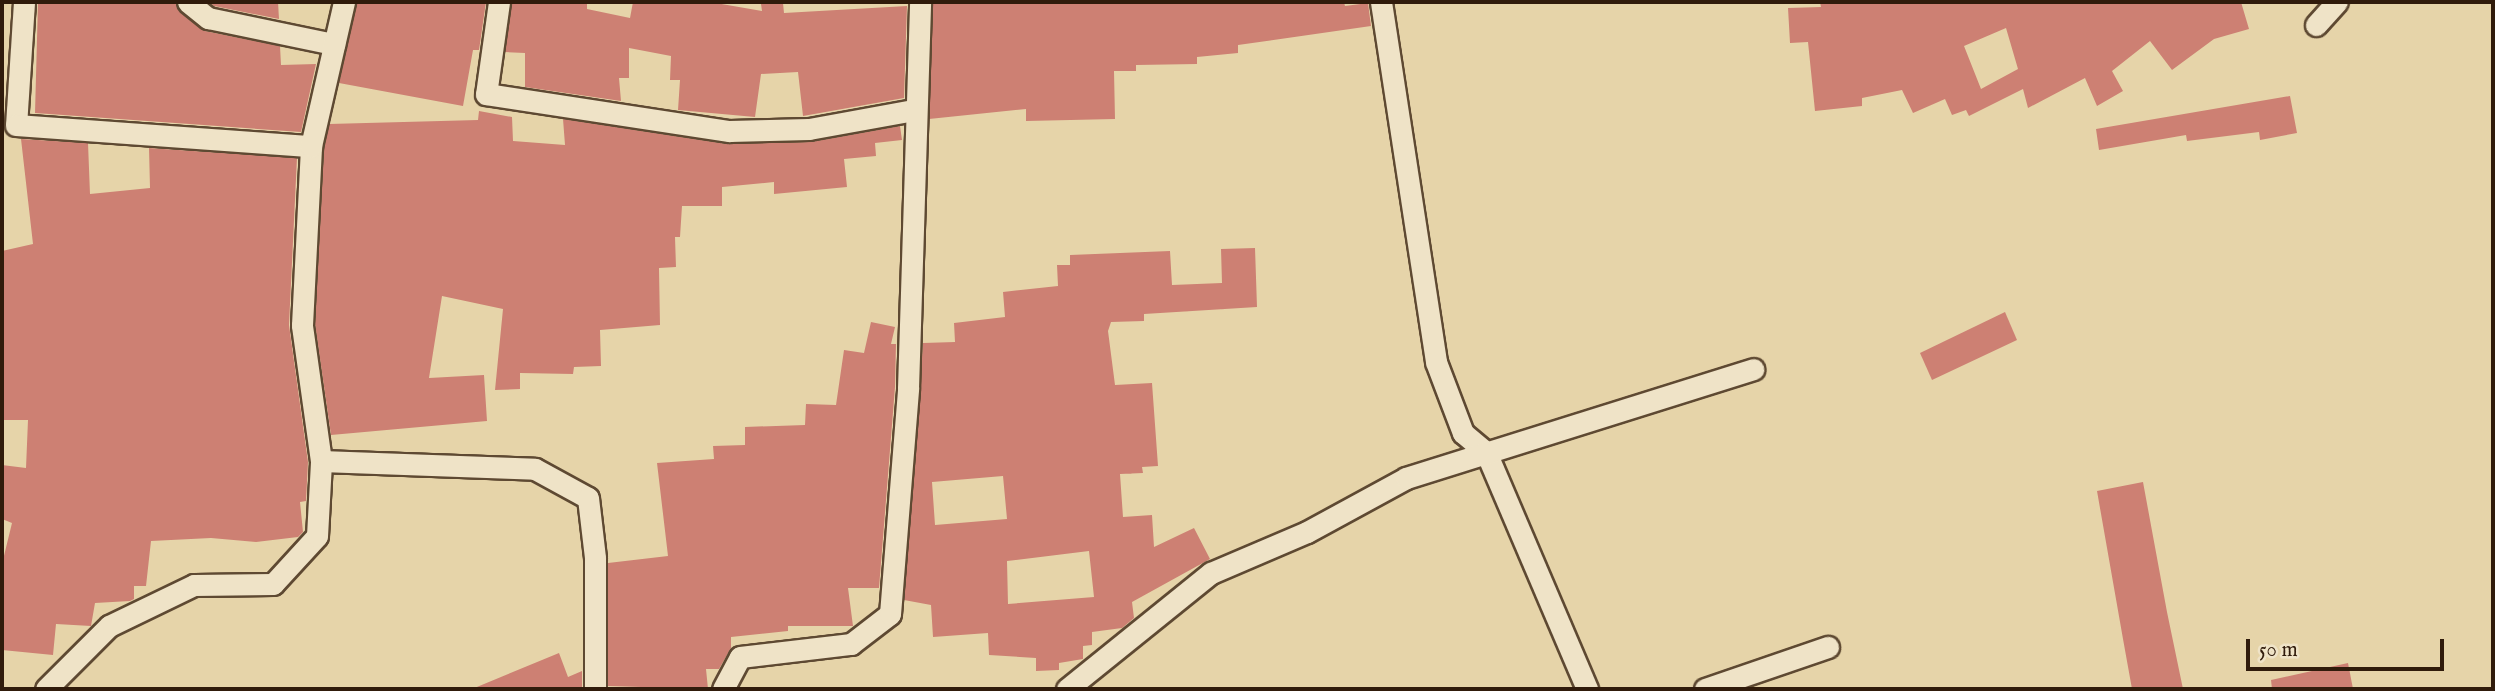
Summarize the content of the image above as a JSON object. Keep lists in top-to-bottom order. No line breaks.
{"scale_bar":"50 m"}
